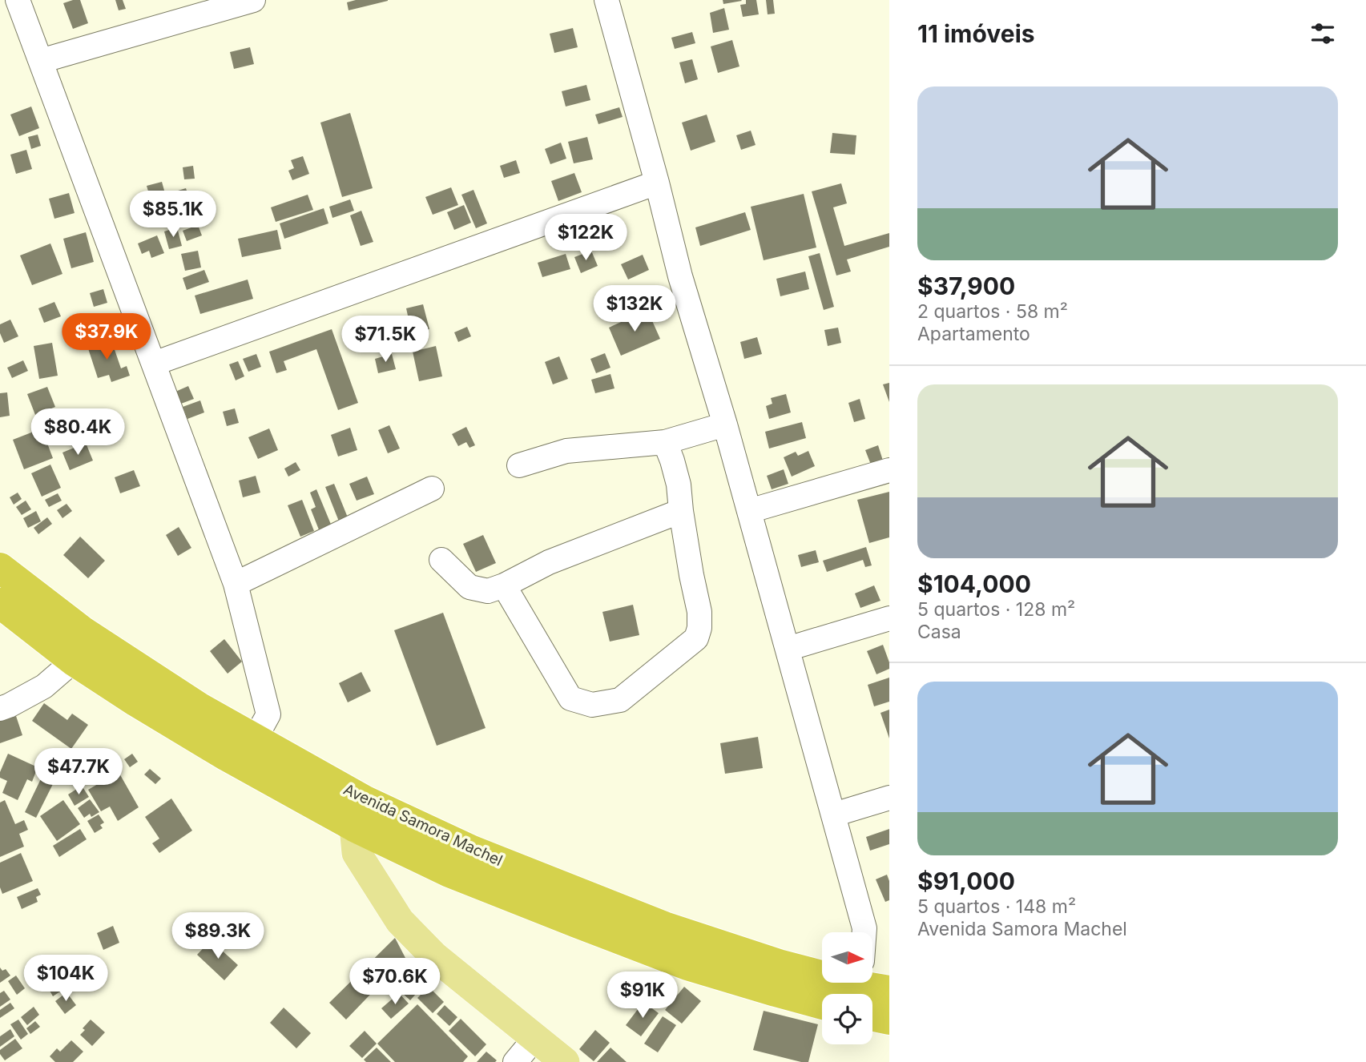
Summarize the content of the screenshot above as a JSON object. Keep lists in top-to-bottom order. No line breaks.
{"streets":{"highway":["Avenida Samora Machel"]},"north":"right","page":{"heading":"11 imóveis","list":[{"name":"$37,900","note":"2 quartos · 58 m² · Apartamento"},{"name":"$104,000","note":"5 quartos · 128 m² · Casa"},{"name":"$91,000","note":"5 quartos · 148 m² · Avenida Samora Machel"}],"price":["$85.1K","$122K","$132K","$37.9K","$71.5K","$80.4K","$47.7K","$89.3K","$104K","$70.6K","$91K"]}}
